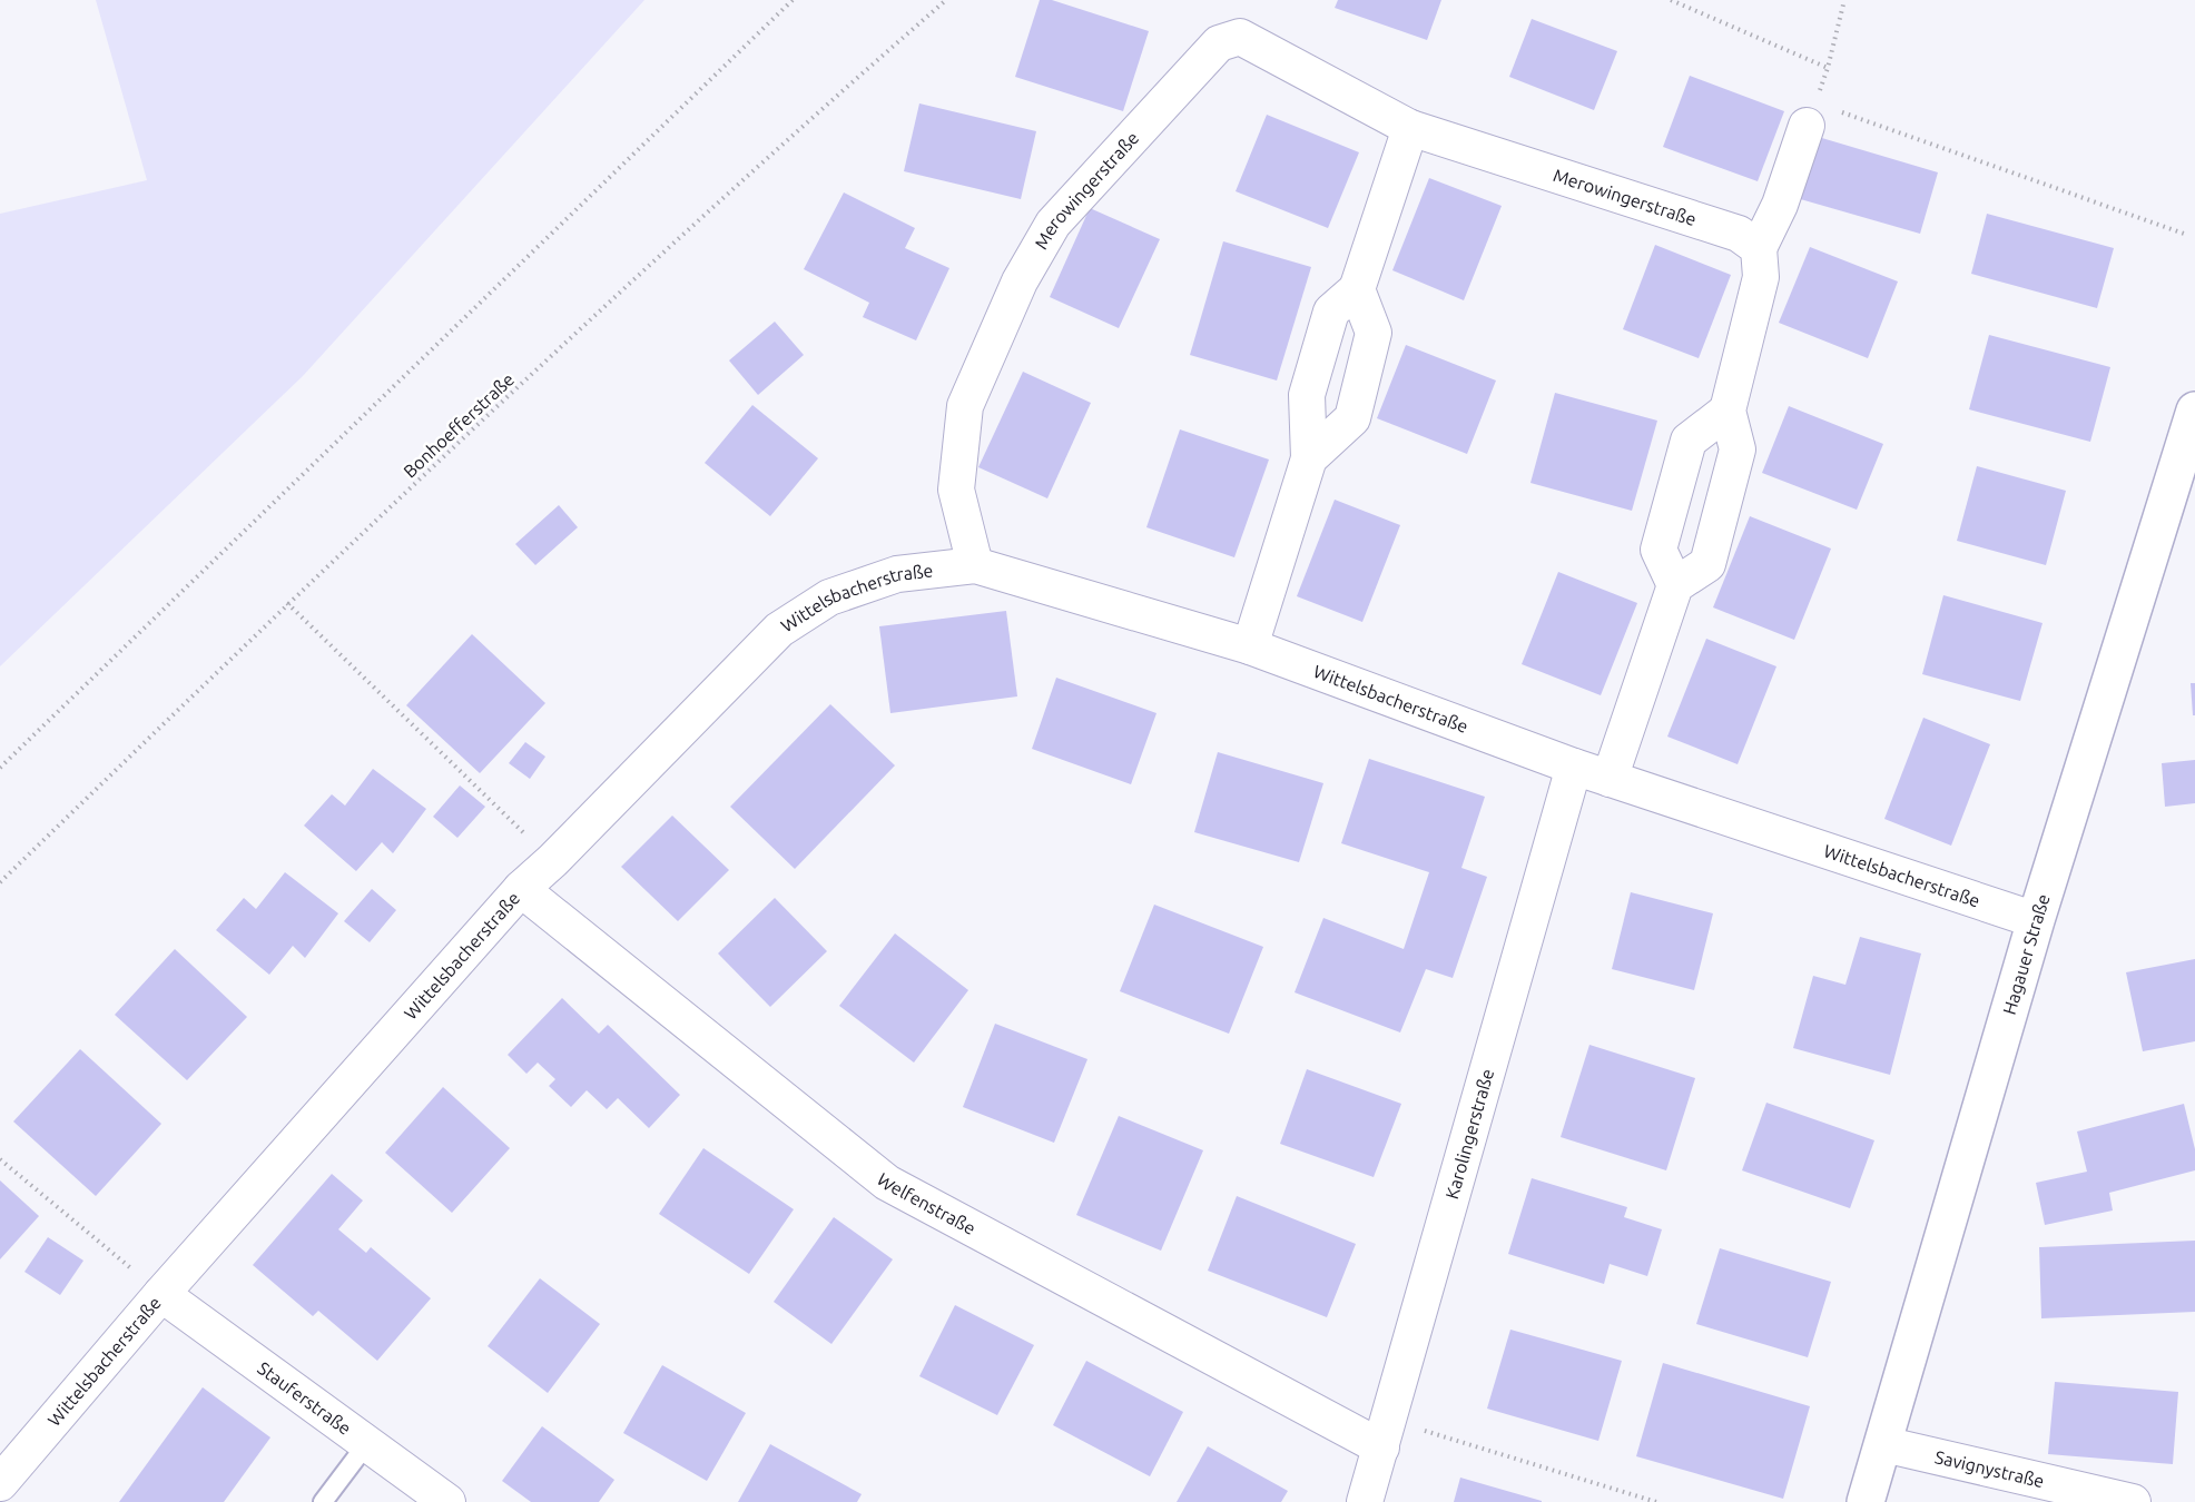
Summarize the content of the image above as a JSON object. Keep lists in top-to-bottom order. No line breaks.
{"streets":{"street":["Merowingerstraße","Wittelsbacherstraße","Hagauer Straße","Karolingerstraße","Welfenstraße","Stauferstraße","Savignystraße"],"path":["Bonhoefferstraße"]},"crossings":[["Merowingerstraße","Wittelsbacherstraße"],["Wittelsbacherstraße","Hagauer Straße"],["Wittelsbacherstraße","Karolingerstraße"],["Wittelsbacherstraße","Welfenstraße"],["Wittelsbacherstraße","Stauferstraße"],["Hagauer Straße","Savignystraße"],["Karolingerstraße","Welfenstraße"]]}
